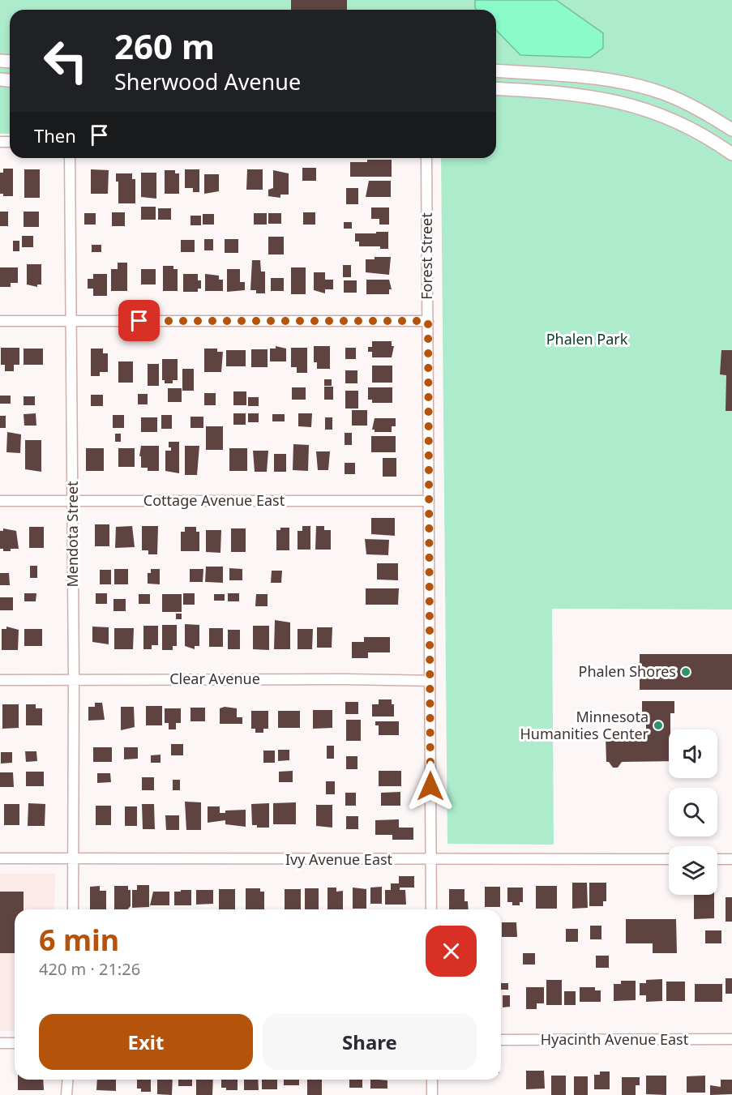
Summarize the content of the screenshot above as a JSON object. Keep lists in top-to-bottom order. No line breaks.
{"streets":{"street":["Forest Street","Cottage Avenue East","Mendota Street","Clear Avenue","Ivy Avenue East","Hyacinth Avenue East"]},"crossings":[["Forest Street","Cottage Avenue East"],["Forest Street","Clear Avenue"],["Forest Street","Ivy Avenue East"],["Cottage Avenue East","Mendota Street"],["Mendota Street","Clear Avenue"],["Mendota Street","Ivy Avenue East"]],"parks":["Phalen Park"],"places":["Phalen Shores","Minnesota Humanities Center"],"page":{"turn":["260 m","Sherwood Avenue"],"then":"Then","heading":["6 min","420 m · 21:26"],"buttons":["Exit","Share"]}}
